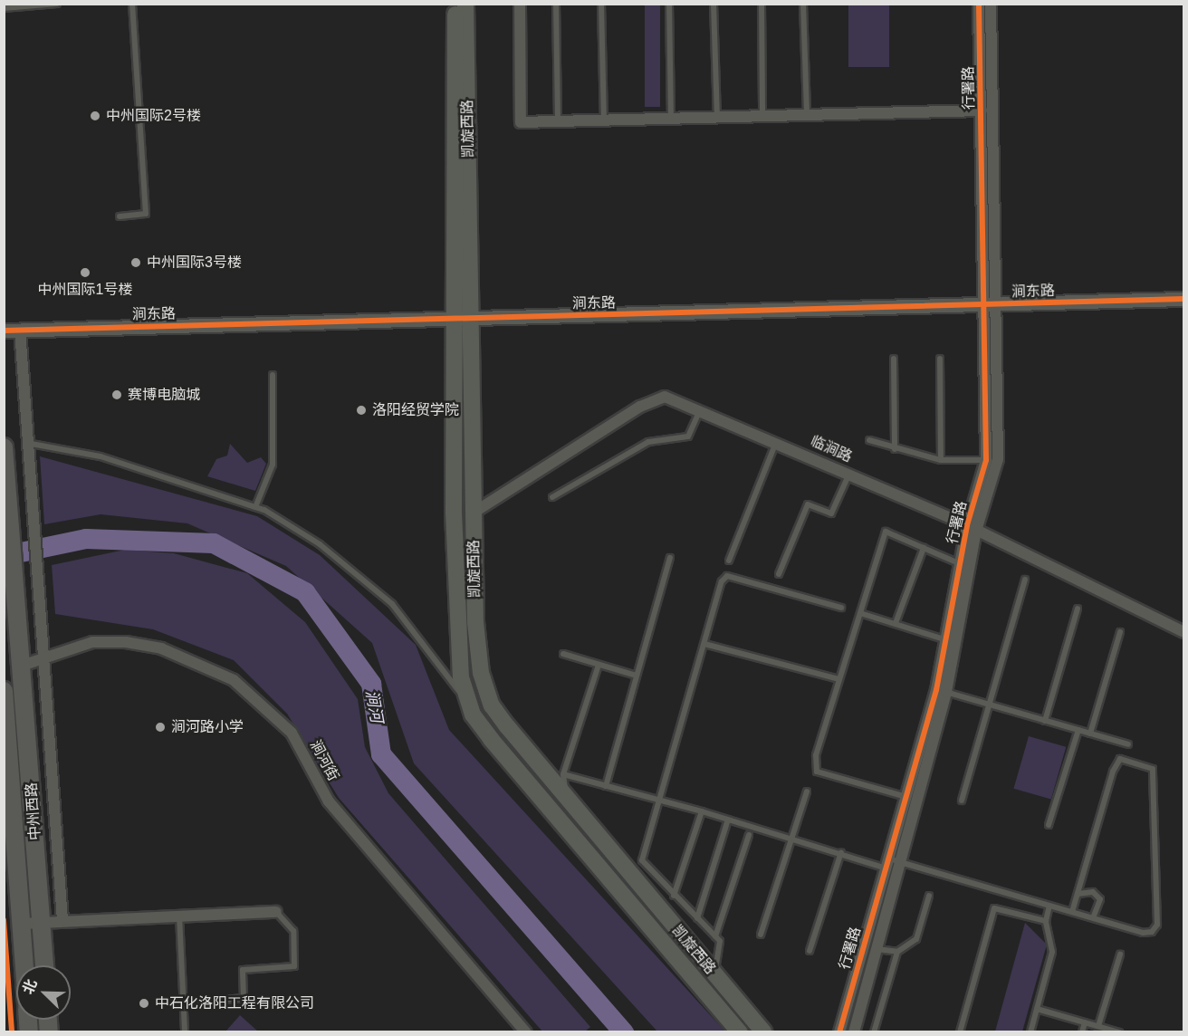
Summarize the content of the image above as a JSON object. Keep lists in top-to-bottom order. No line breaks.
{"streets":{"main road":["凯旋西路","中州西路"],"street":["行署路","涧东路","临涧路","涧河街"]},"crossings":[["行署路","涧东路"],["行署路","临涧路"],["凯旋西路","涧东路"],["凯旋西路","临涧路"],["涧河街","中州西路"]],"water":["涧河"],"places":["中州国际2号楼","中州国际3号楼","中州国际1号楼","赛博电脑城","洛阳经贸学院","涧河路小学","中石化洛阳工程有限公司"],"north":"top left"}
